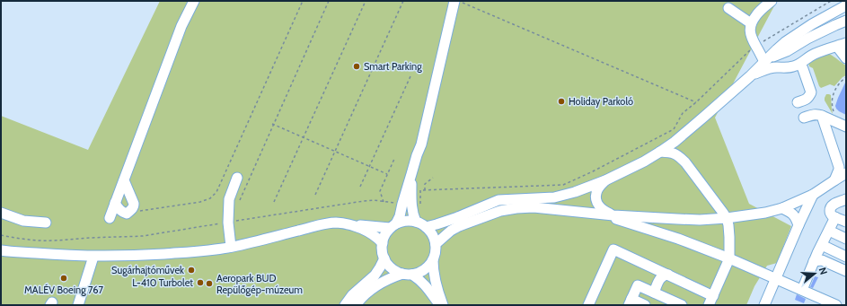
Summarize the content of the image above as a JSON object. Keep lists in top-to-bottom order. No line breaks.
{"places":["Smart Parking","Holiday Parkoló","Sugárhajtóművek","MALÉV Boeing 767","L-410 Turbolet","Aeropark BUD Repülőgép-múzeum"],"north":"right"}
